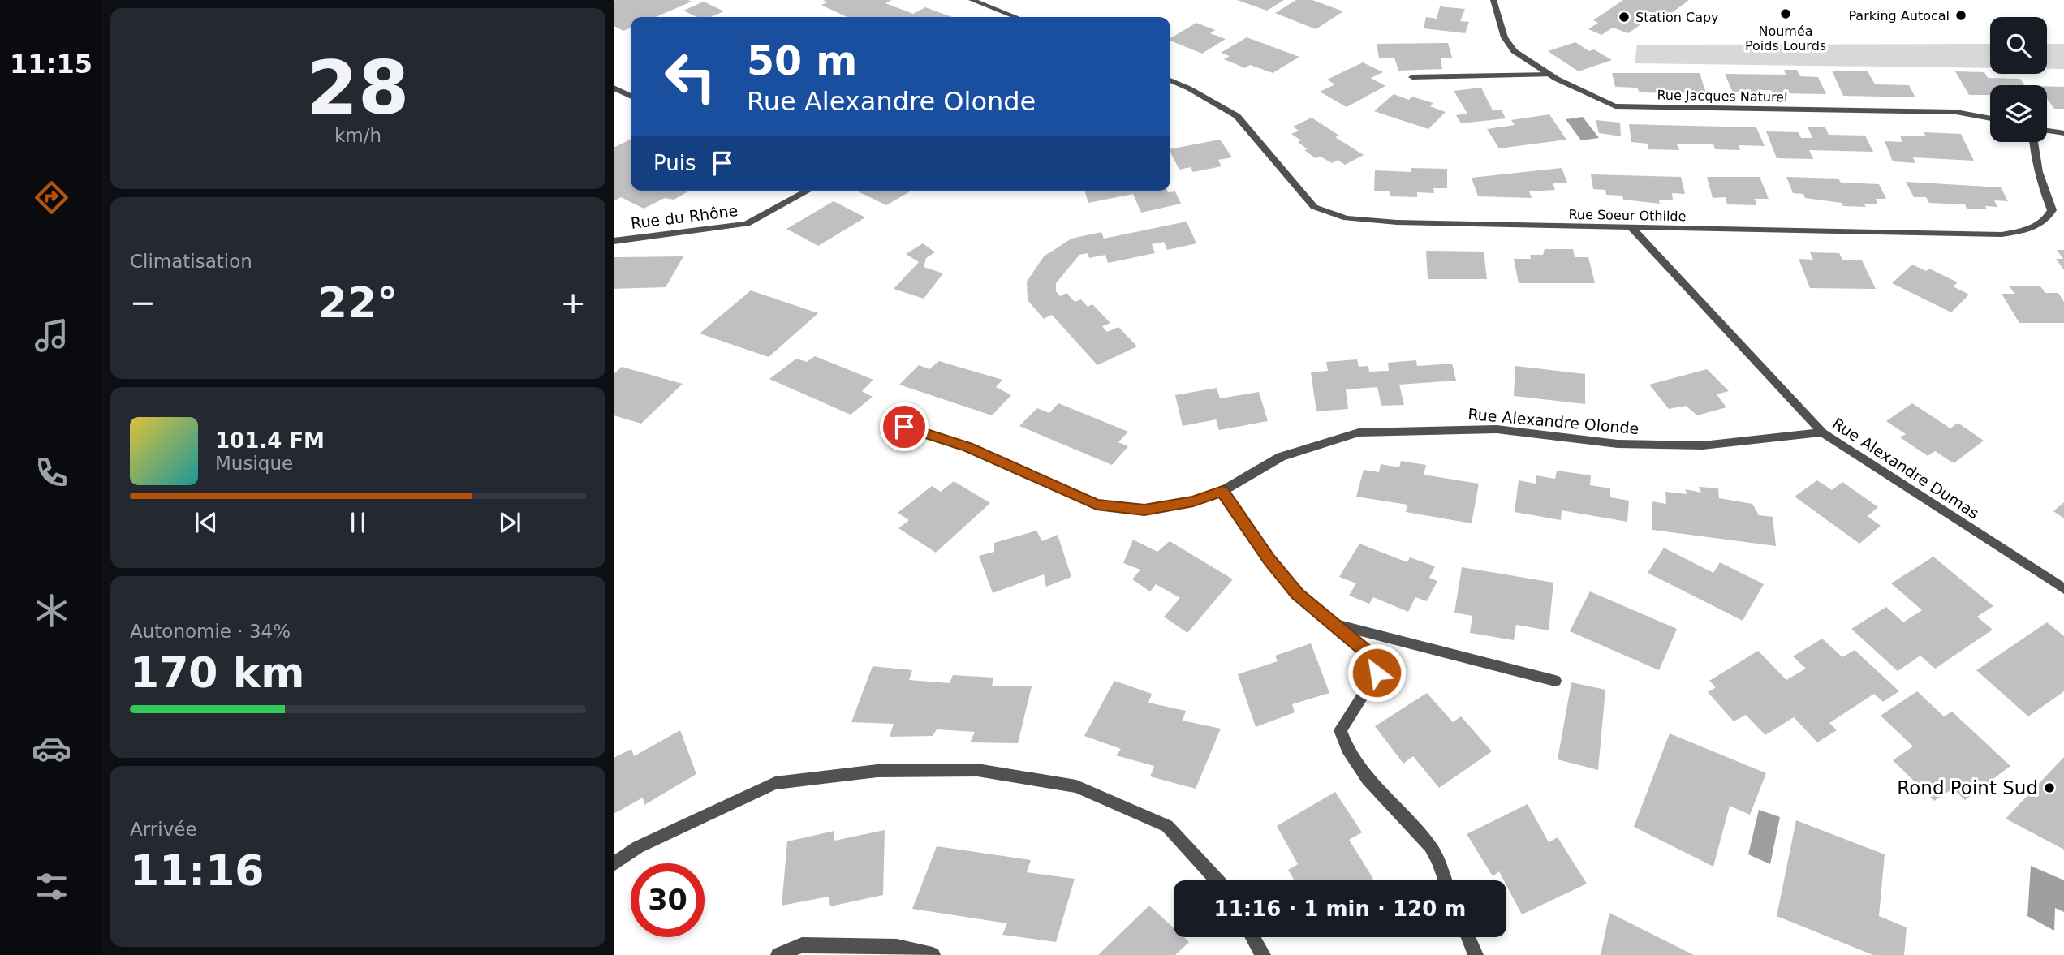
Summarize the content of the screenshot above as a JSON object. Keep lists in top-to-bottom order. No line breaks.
{"streets":{"street":["Rue Jacques Naturel","Rue Soeur Othilde","Rue du Rhône","Rue Alexandre Olonde","Rue Alexandre Dumas"]},"crossings":[["Rue Soeur Othilde","Rue Alexandre Dumas"],["Rue Alexandre Olonde","Rue Alexandre Dumas"]],"places":["Nouméa Poids Lourds","Parking Autocal","Station Capy","Rond Point Sud"],"page":{"tabs":"11:15","tile":[["28","km/h"],"Climatisation",["Autonomie · 34%","170 km"],["Arrivée","11:16"]],"turn":["50 m","Rue Alexandre Olonde"],"then":"Puis","heat":["−","22°","+"],"song":["101.4 FM","Musique"],"limit":"30","trip":"11:16 · 1 min · 120 m"}}
